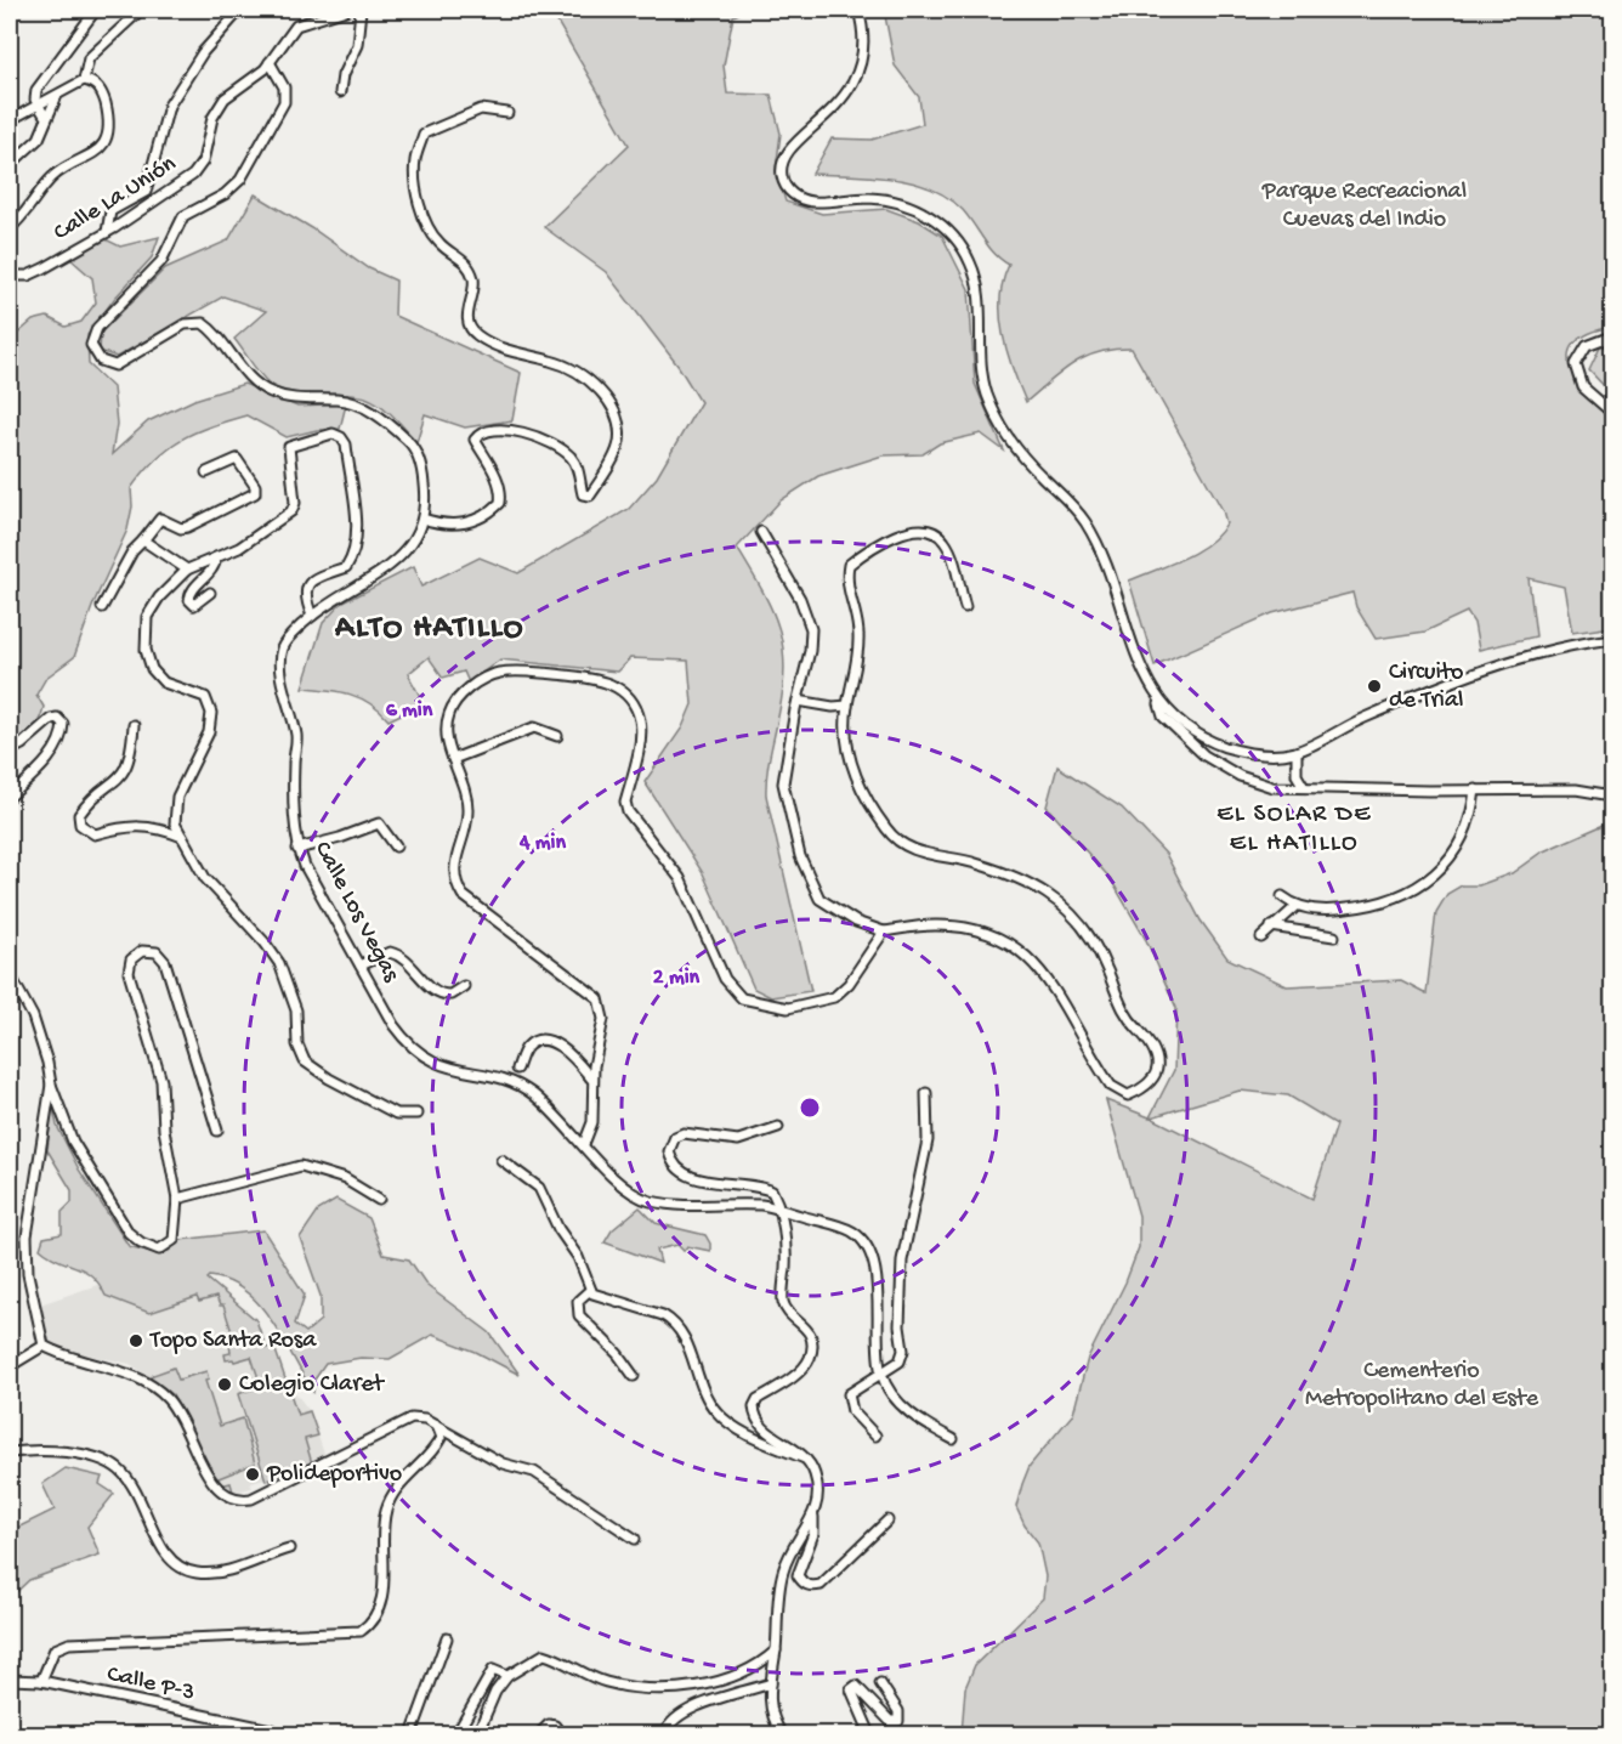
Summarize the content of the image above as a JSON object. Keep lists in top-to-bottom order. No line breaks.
{"streets":{"street":["Calle La Unión","Calle Los Vegas","Calle P-3"]},"crossings":[["Calle La Unión","Calle Los Vegas"]],"districts":["ALTO HATILLO","EL SOLAR DE EL HATILLO"],"parks":["Parque Recreacional Cuevas del Indio","Cementerio Metropolitano del Este"],"places":["Circuito de Trial","Topo Santa Rosa","Colegio Claret","Polideportivo"],"rings":["6 min","4 min","2 min"]}
